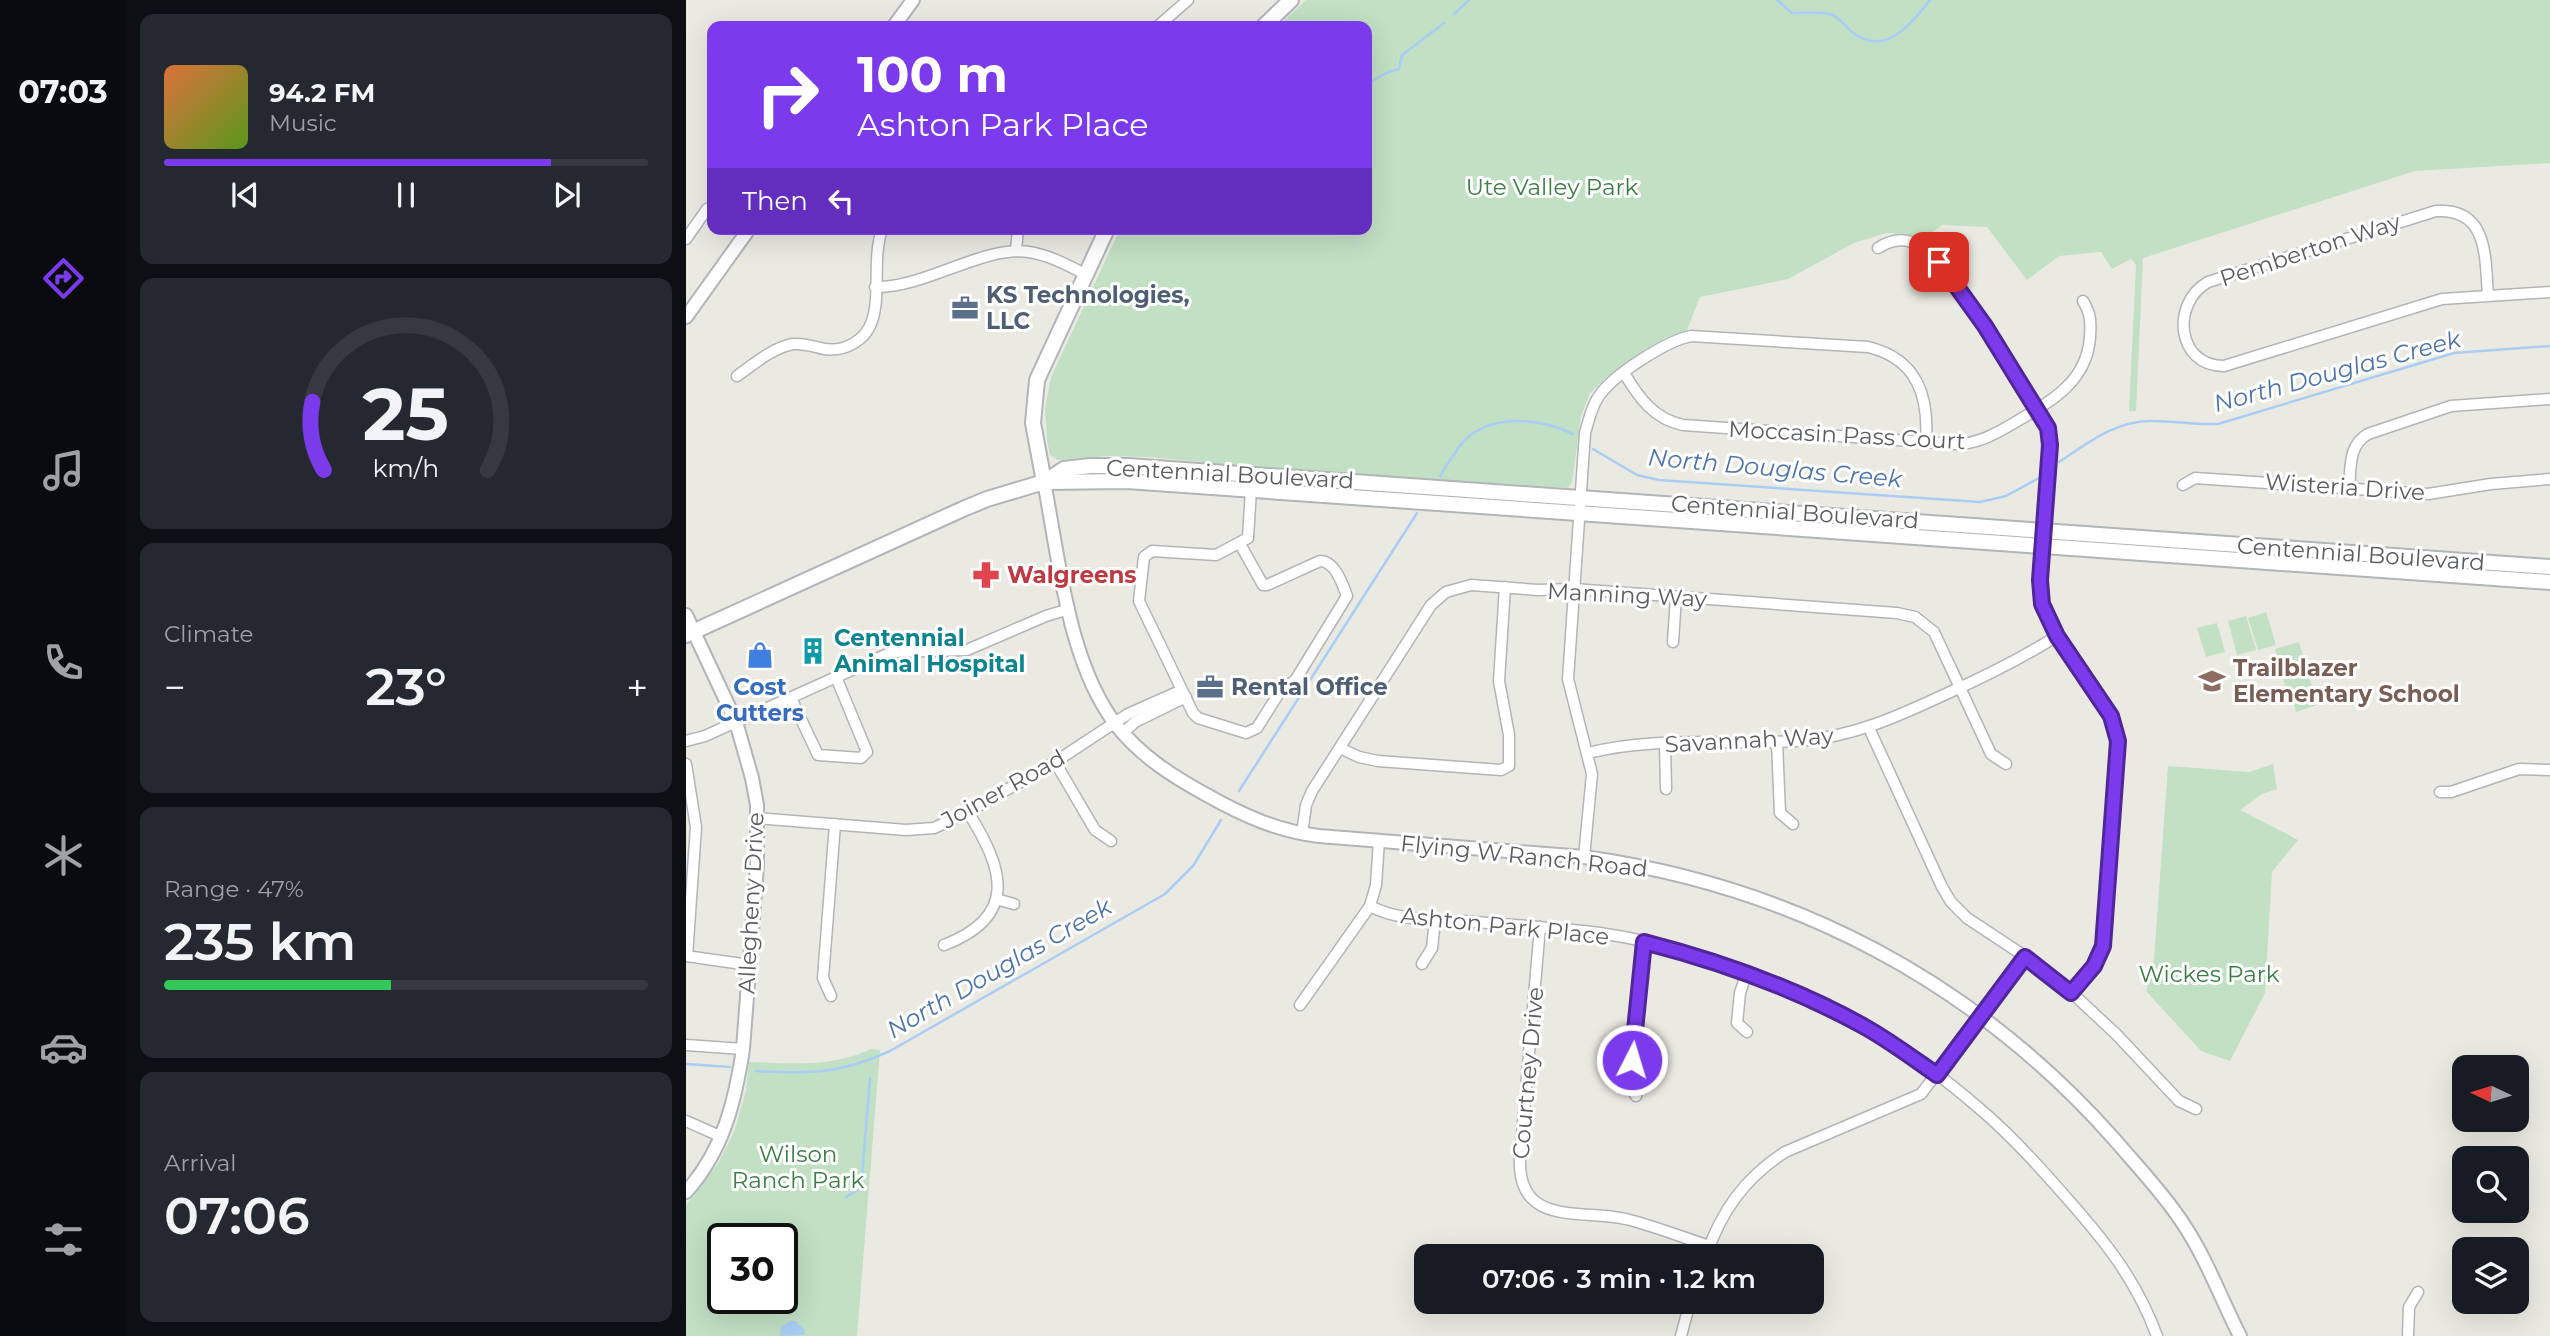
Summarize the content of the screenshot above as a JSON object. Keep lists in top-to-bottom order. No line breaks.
{"streets":{"main road":["Centennial Boulevard"],"street":["Pemberton Way","Moccasin Pass Court","Wisteria Drive","Manning Way","Savannah Way","Joiner Road","Flying W Ranch Road","Allegheny Drive","Ashton Park Place","Courtney Drive"]},"crossings":[["Centennial Boulevard","Flying W Ranch Road"],["Centennial Boulevard","Allegheny Drive"],["Manning Way","Savannah Way"],["Manning Way","Flying W Ranch Road"],["Joiner Road","Flying W Ranch Road"],["Joiner Road","Allegheny Drive"],["Ashton Park Place","Courtney Drive"]],"water":["North Douglas Creek"],"parks":["Ute Valley Park","Wickes Park","Wilson Ranch Park"],"places":{"office":["KS Technologies, LLC","Rental Office"],"pharmacy":["Walgreens"],"building":["Centennial Animal Hospital"],"shop":["Cost Cutters"],"school or university":["Trailblazer Elementary School"]},"north":"left","page":{"tabs":"07:03","turn":["100 m","Ashton Park Place"],"song":["94.2 FM","Music"],"then":"Then","tile":["Climate",["Range · 47%","235 km"],["Arrival","07:06"]],"heat":["−","23°","+"],"limit":"30","trip":"07:06 · 3 min · 1.2 km","gauge":["25","km/h"]}}
